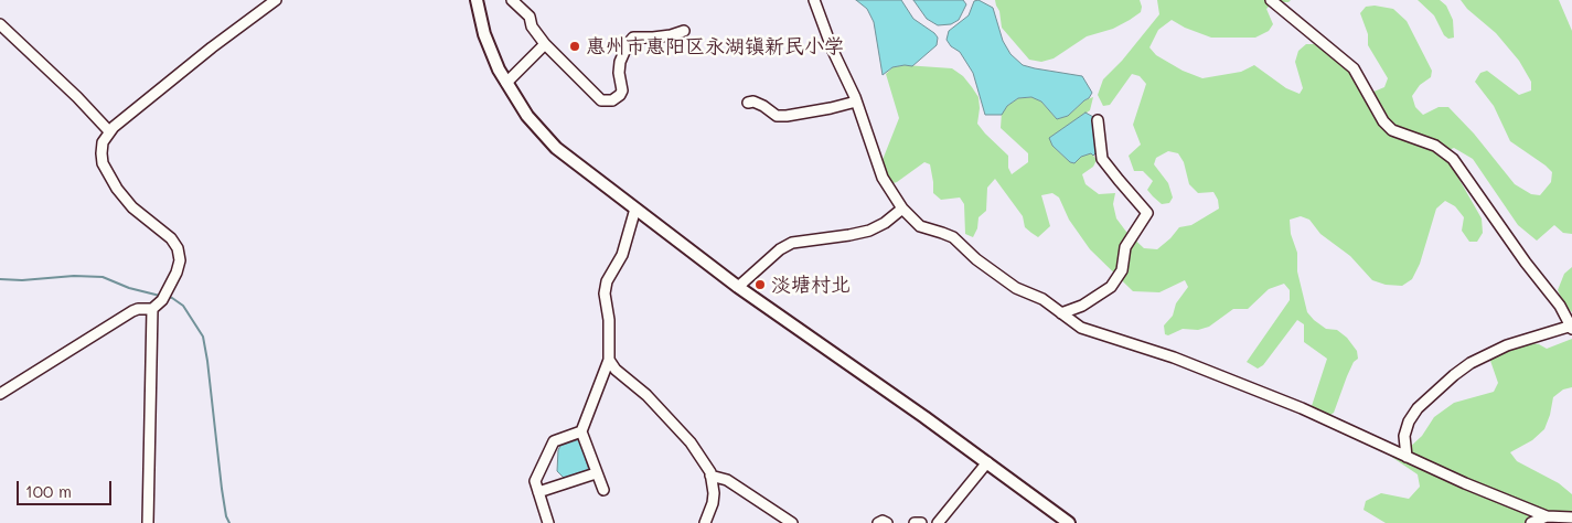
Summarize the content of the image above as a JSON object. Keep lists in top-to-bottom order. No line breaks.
{"places":["惠州市惠阳区永湖镇新民小学","淡塘村北"],"scale_bar":"100 m"}
